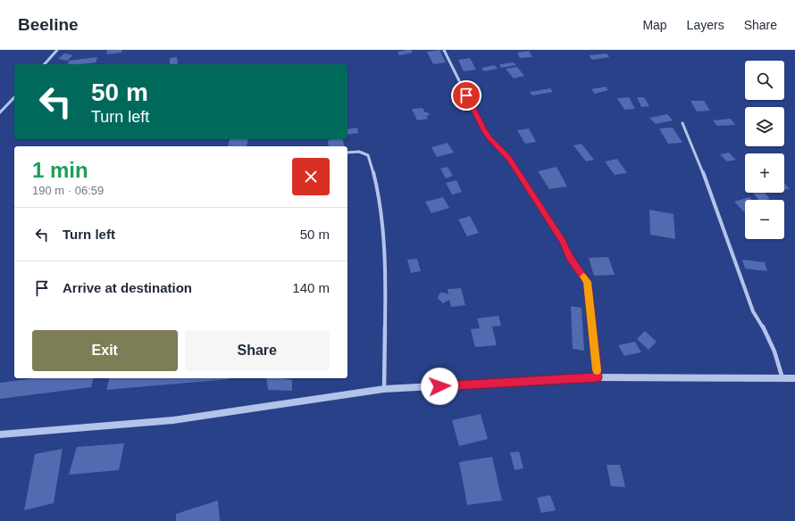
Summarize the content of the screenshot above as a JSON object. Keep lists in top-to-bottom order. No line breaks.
{"page":{"header":"Beeline","nav":["Map","Layers","Share"],"map_buttons":["+","−"],"turn":["50 m","Turn left"],"heading":["1 min","190 m · 06:59"],"list":[{"name":"Turn left","value":"50 m"},{"name":"Arrive at destination","value":"140 m"}],"buttons":["Exit","Share"]}}
